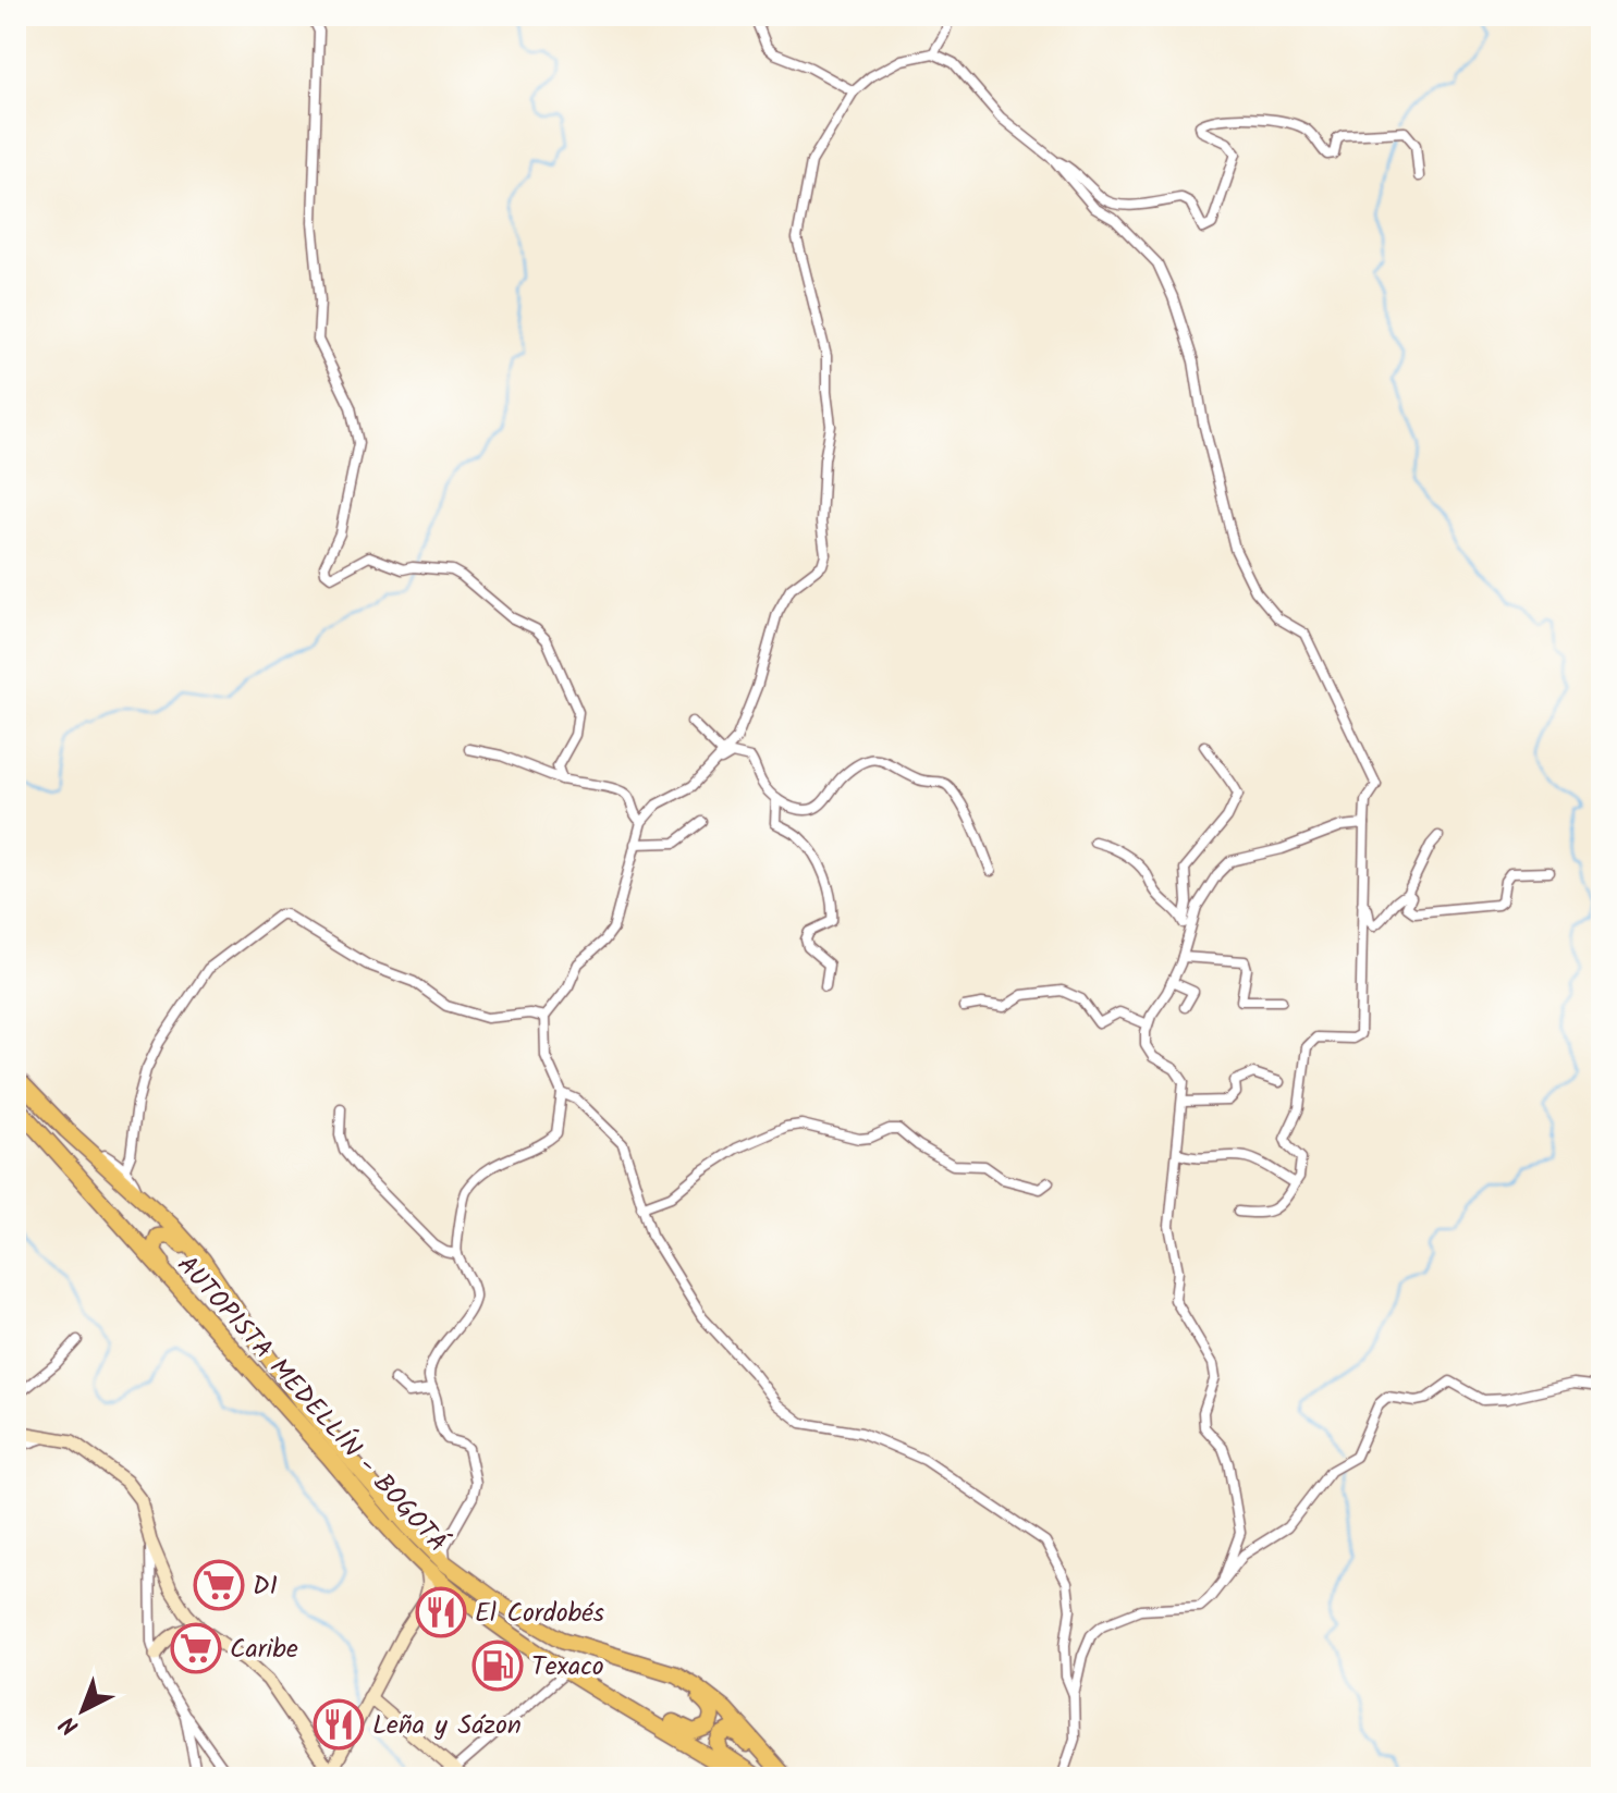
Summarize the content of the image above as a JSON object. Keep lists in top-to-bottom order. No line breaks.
{"streets":{"highway":["AUTOPISTA MEDELLÍN - BOGOTÁ"]},"places":{"supermarket":["D1","Caribe"],"restaurant":["El Cordobés","Leña y Sázon"],"fuel station":["Texaco"]},"north":"bottom left"}
